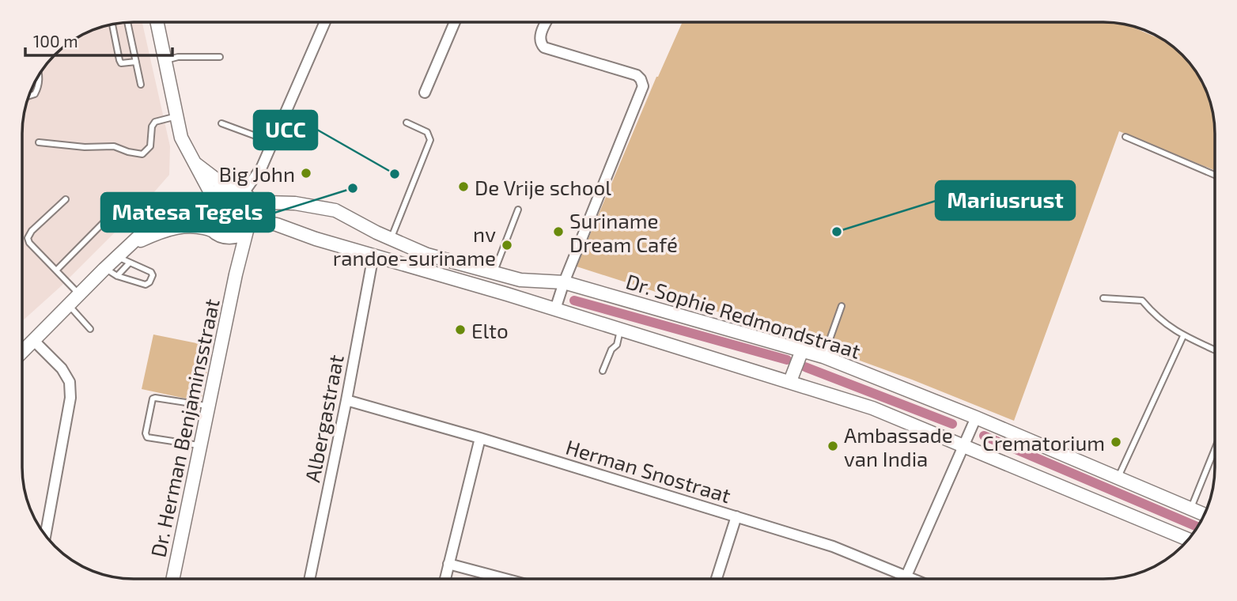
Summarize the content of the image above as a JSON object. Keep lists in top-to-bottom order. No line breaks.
{"streets":{"street":["Dr. Sophie Redmondstraat","Albergastraat","Dr. Herman Benjaminsstraat","Herman Snostraat"]},"crossings":[["Dr. Sophie Redmondstraat","Dr. Herman Benjaminsstraat"],["Albergastraat","Herman Snostraat"]],"places":["Big John","UCC","De Vrije school","Matesa Tegels","Suriname Dream Café","Mariusrust","nv randoe-suriname","Elto","Crematorium","Ambassade van India"],"scale_bar":"100 m"}
